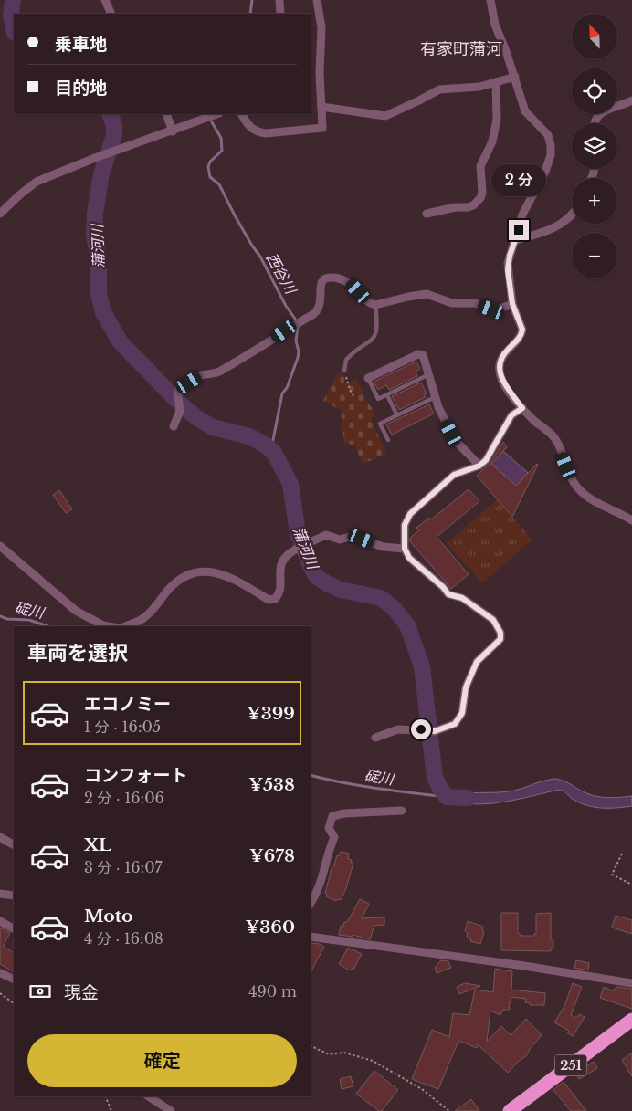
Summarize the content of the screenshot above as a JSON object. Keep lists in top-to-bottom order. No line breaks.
{"streets":{"highway":["251"]},"districts":["有家町蒲河"],"water":["蒲河川","西谷川","碇川"],"north":"top left","page":{"map_buttons":["+","−"],"banner":["乗車地","目的地"],"bubble":"2 分","heading":"車両を選択","list":[{"name":"エコノミー","note":"1 分 · 16:05","value":"¥399"},{"name":"コンフォート","note":"2 分 · 16:06","value":"¥538"},{"name":"XL","note":"3 分 · 16:07","value":"¥678"},{"name":"Moto","note":"4 分 · 16:08","value":"¥360"}],"pay":["現金","490 m"],"buttons":"確定"}}
